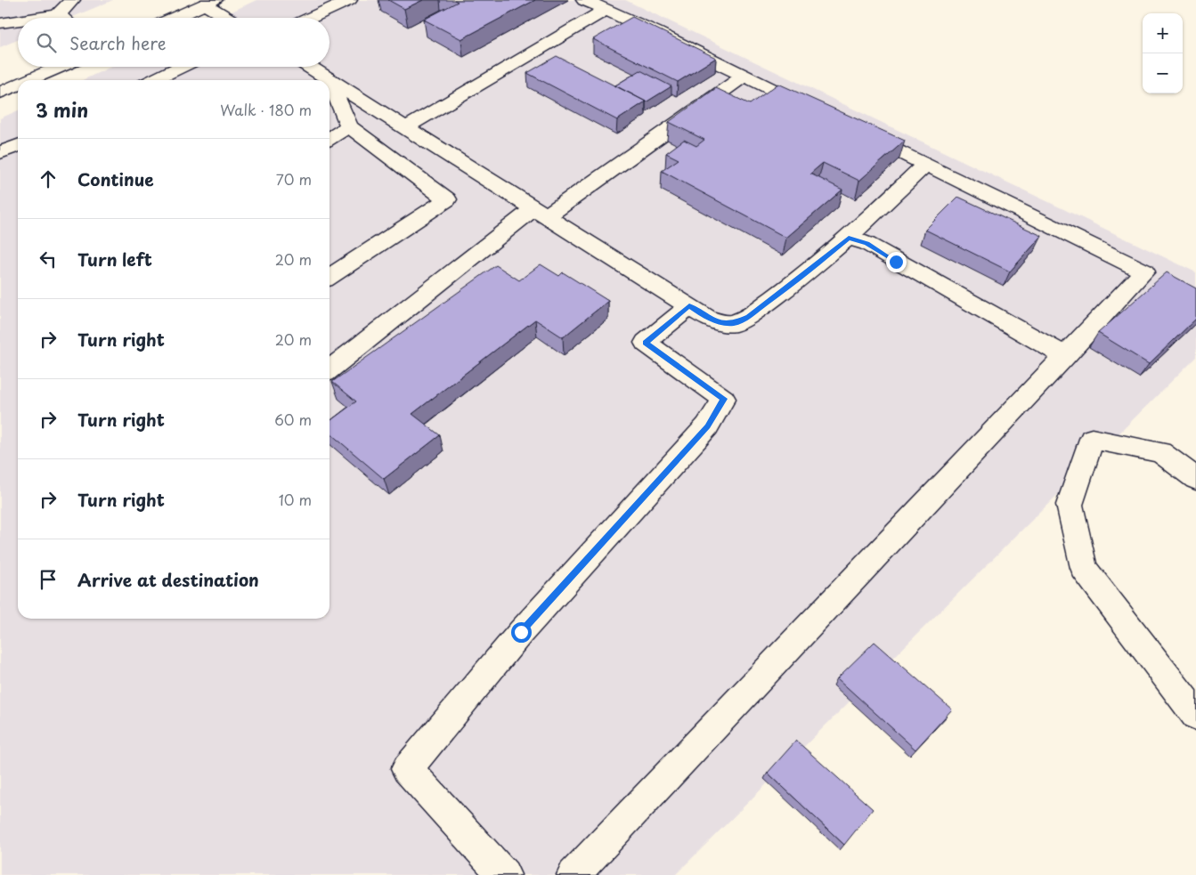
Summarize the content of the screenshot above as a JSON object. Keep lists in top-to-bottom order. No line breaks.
{"page":{"map_buttons":["+","−"],"search":"Search here","heading":["3 min","Walk · 180 m"],"list":[["Continue","70 m"],["Turn left","20 m"],["Turn right","20 m"],["Turn right","60 m"],["Turn right","10 m"],"Arrive at destination"]}}
